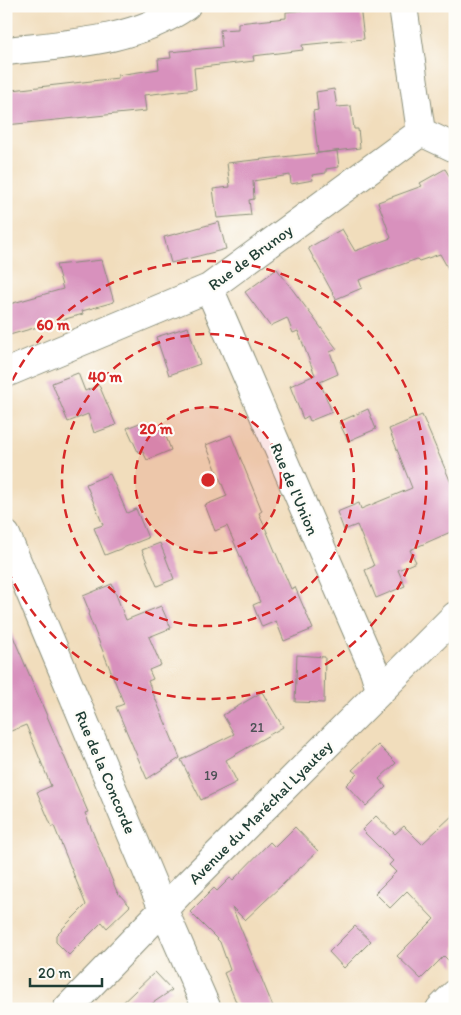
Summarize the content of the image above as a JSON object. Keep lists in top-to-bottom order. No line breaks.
{"streets":{"street":["Rue de Brunoy","Rue de l'Union","Rue de la Concorde","Avenue du Maréchal Lyautey"]},"crossings":[["Rue de Brunoy","Rue de l'Union"],["Rue de l'Union","Avenue du Maréchal Lyautey"],["Rue de la Concorde","Avenue du Maréchal Lyautey"]],"house_numbers":["21","19"],"scale_bar":"20 m","rings":["60 m","40 m","20 m"]}
